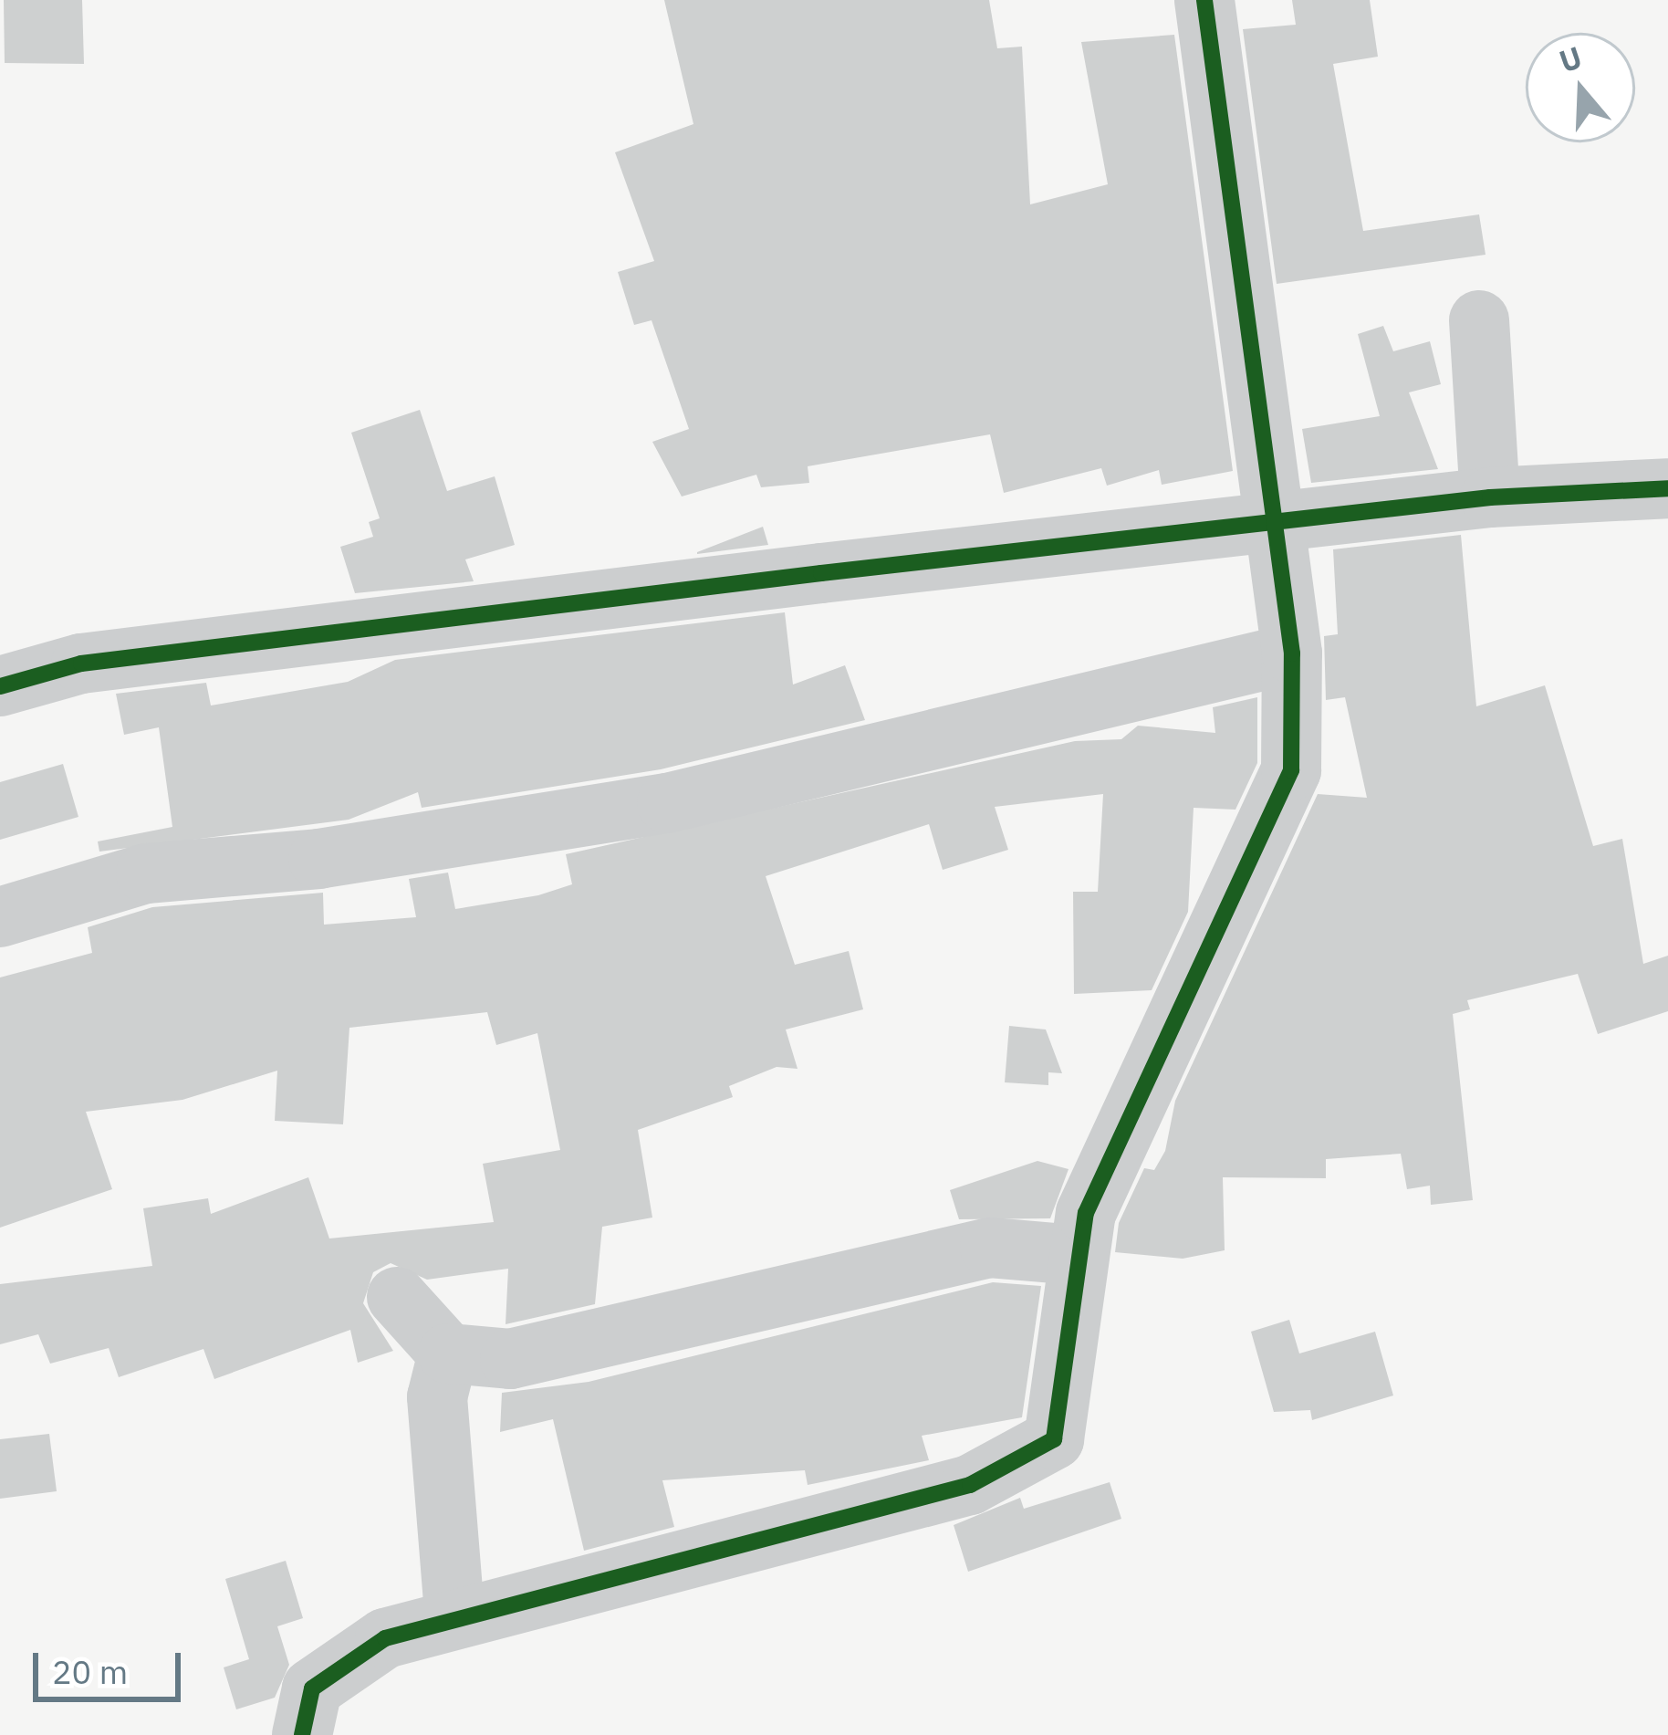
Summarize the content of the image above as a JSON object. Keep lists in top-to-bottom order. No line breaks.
{"scale_bar":"20 m","north":"top"}
